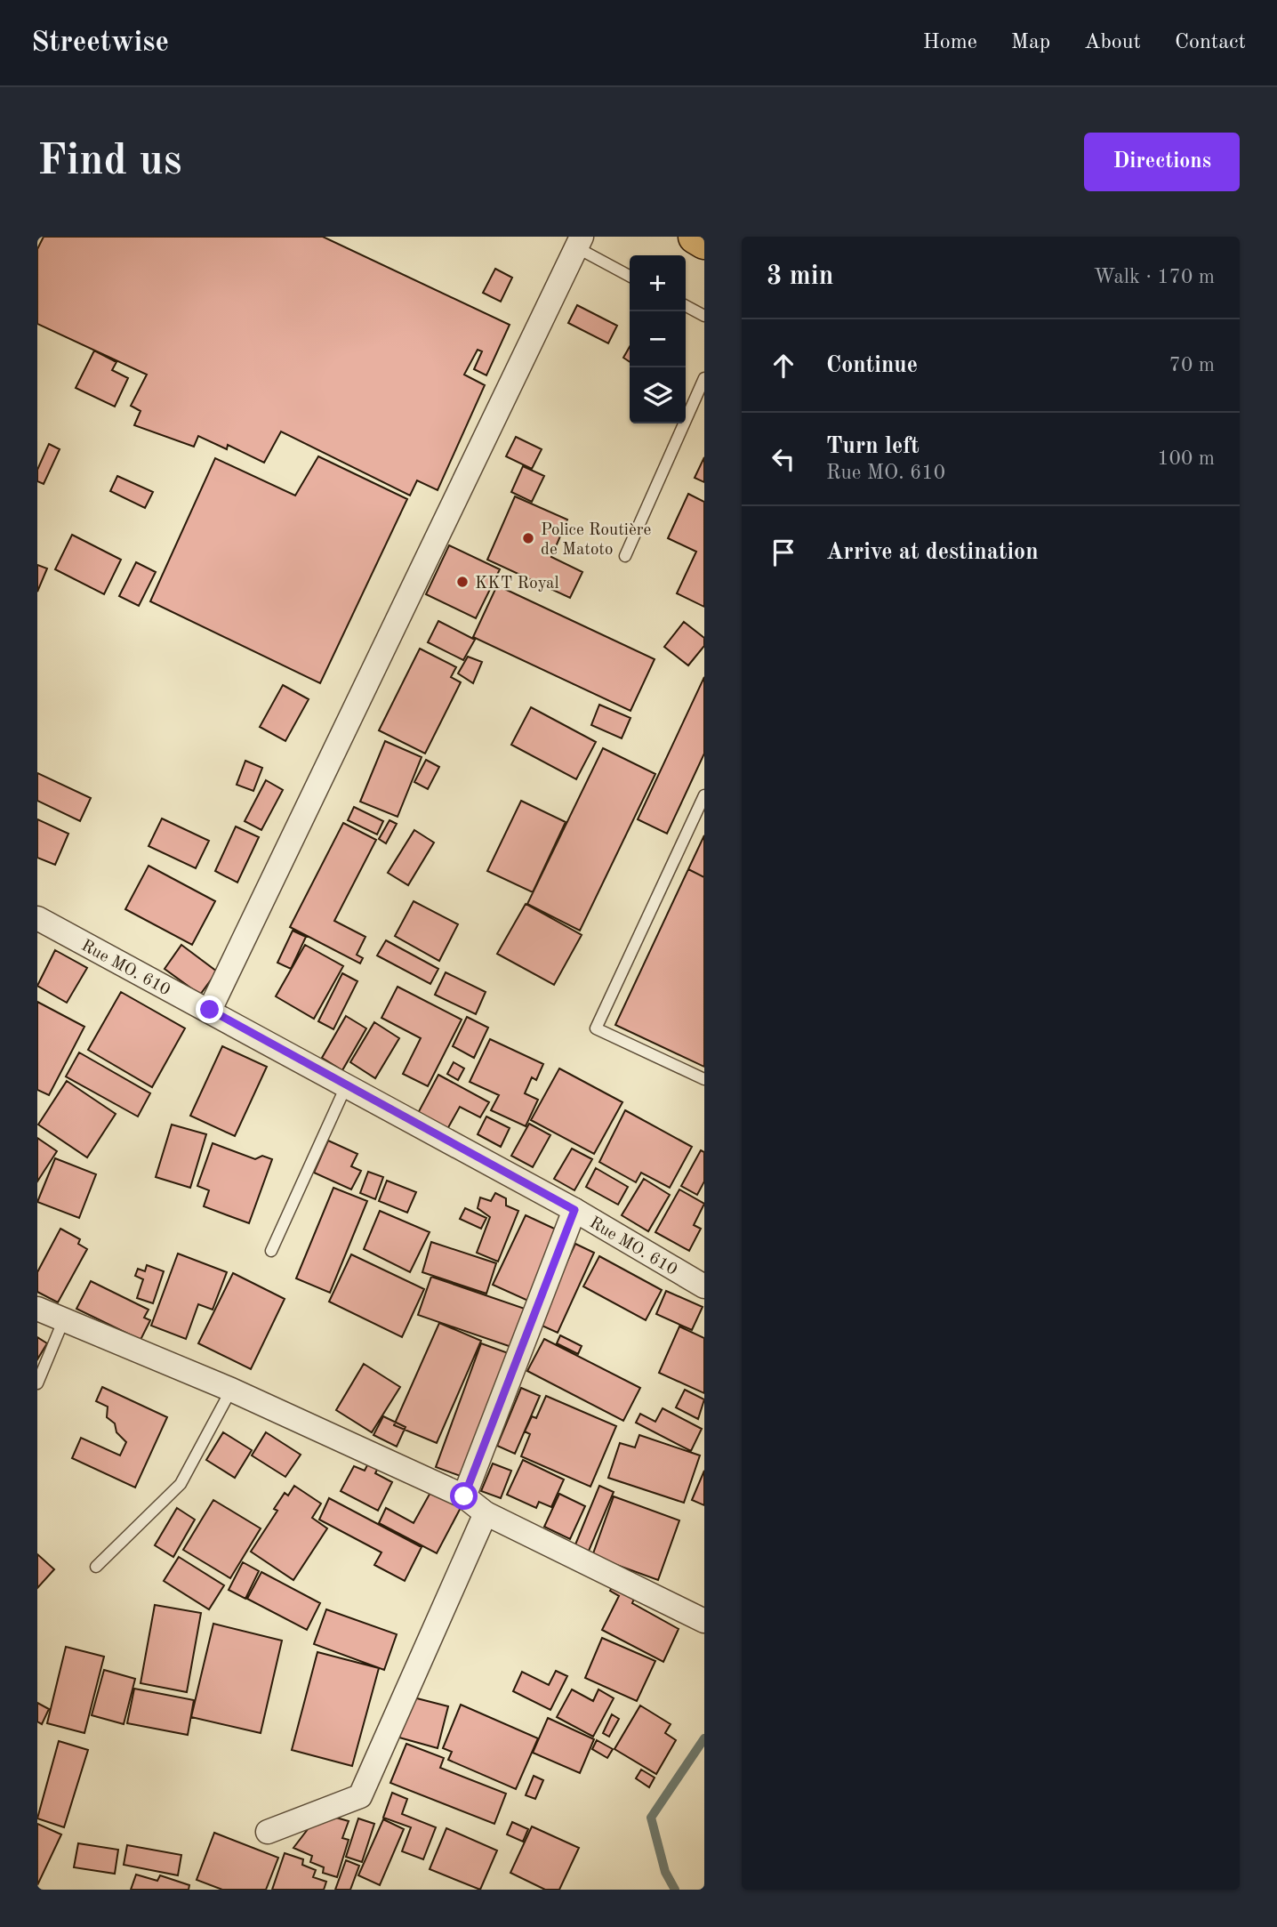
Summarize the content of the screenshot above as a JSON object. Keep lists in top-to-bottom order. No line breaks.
{"streets":{"street":["Rue MO. 610"]},"places":["Police Routière de Matoto","KKT Royal"],"page":{"header":"Streetwise","nav":["Home","Map","About","Contact"],"buttons":"Directions","title":"Find us","heading":["3 min","Walk · 170 m"],"map_buttons":["+","−"],"list":[["Continue","70 m"],["Turn left","Rue MO. 610","100 m"],"Arrive at destination"]}}
